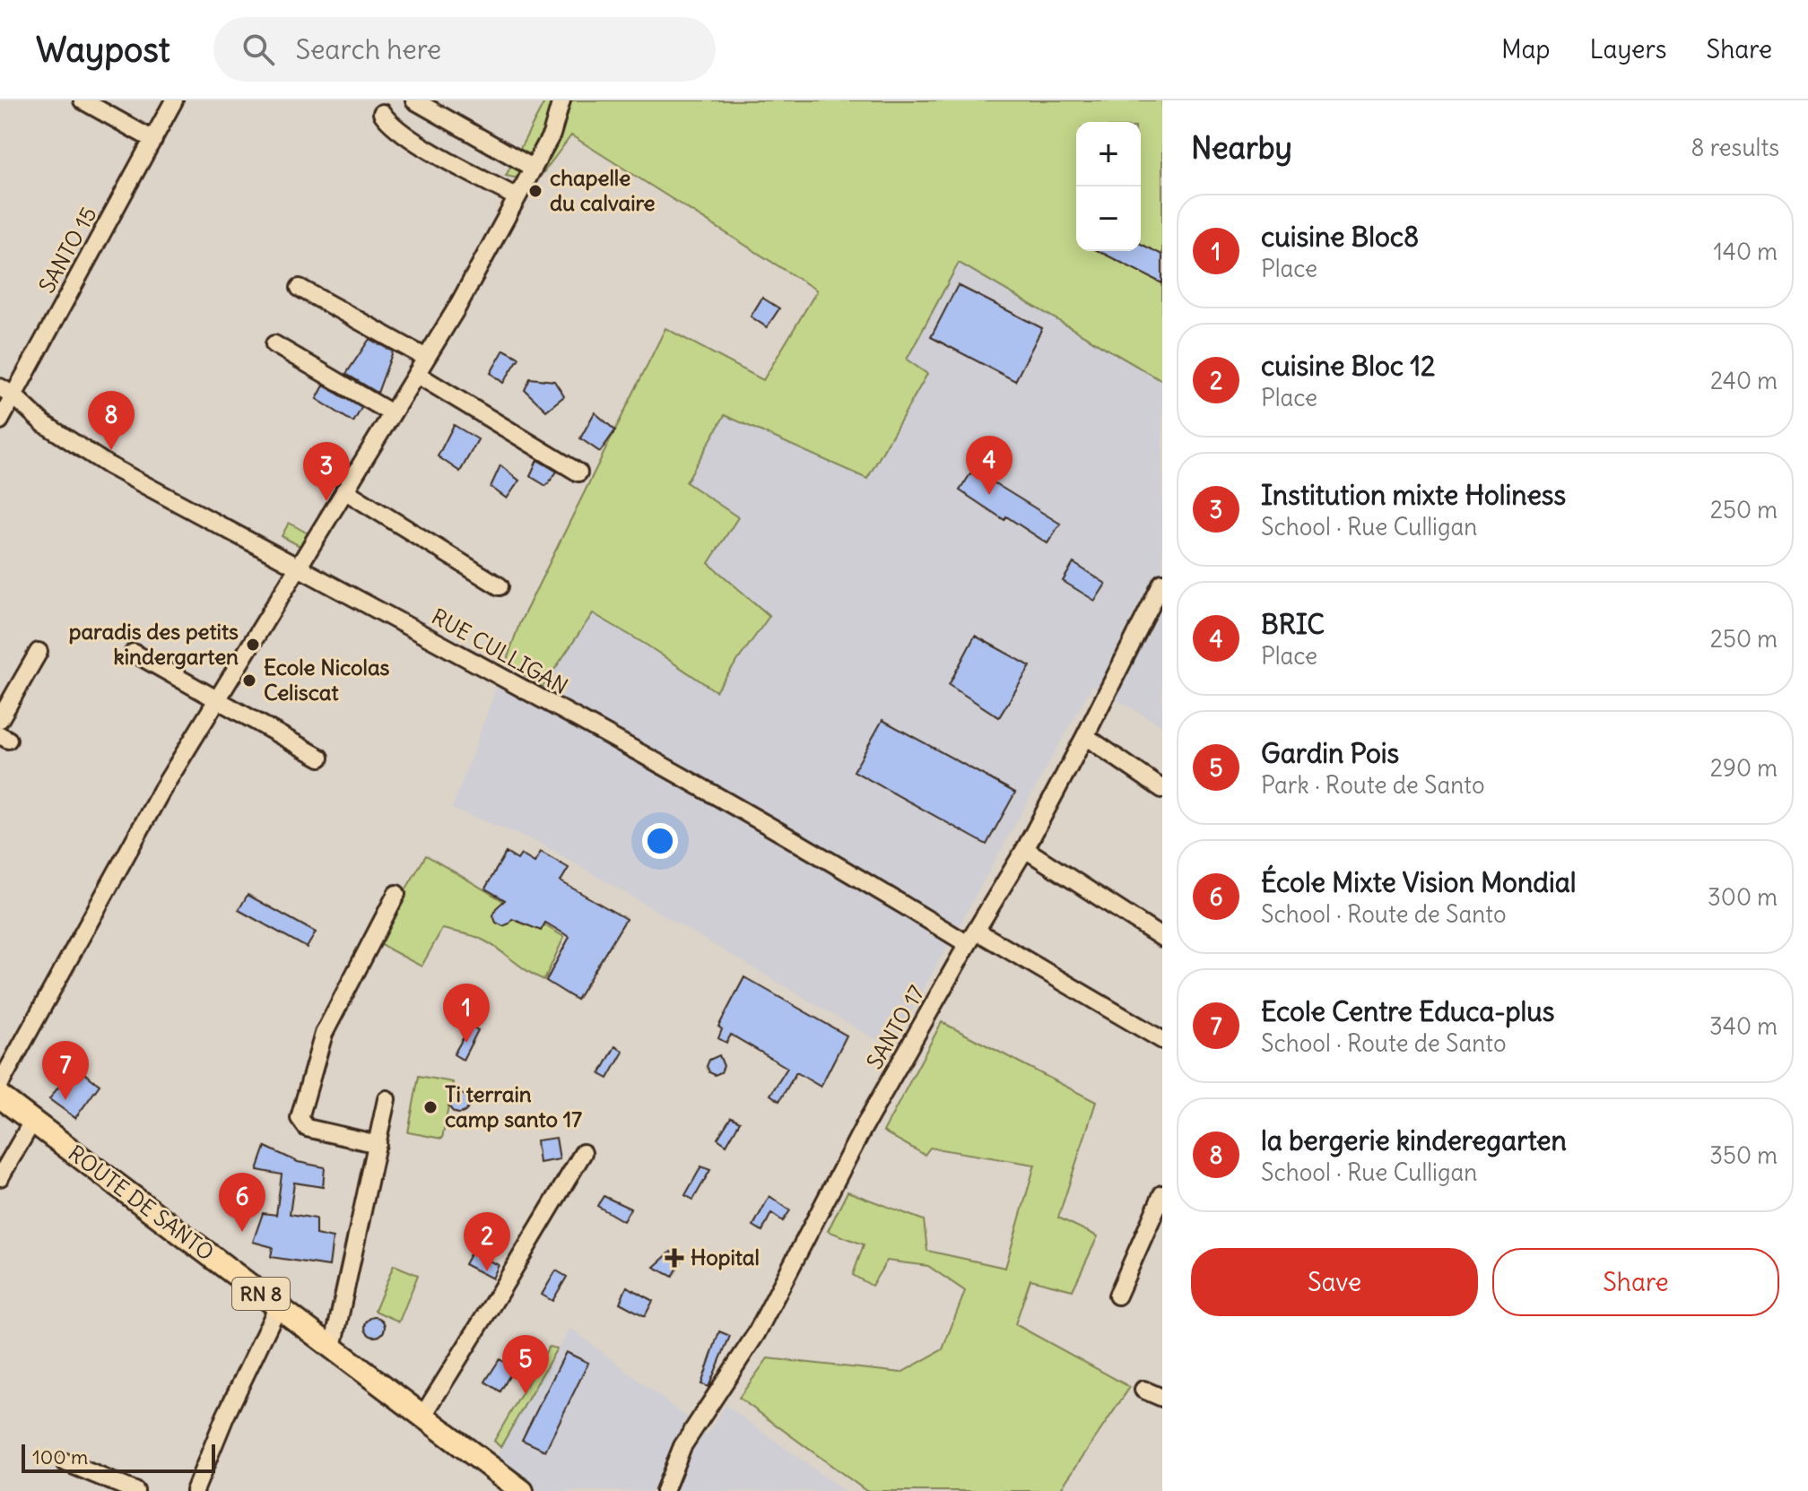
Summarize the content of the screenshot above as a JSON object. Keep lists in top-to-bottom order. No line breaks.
{"streets":{"main road":["ROUTE DE SANTO","RN 8"],"street":["SANTO 15","RUE CULLIGAN","SANTO 17"]},"crossings":[["SANTO 15","RUE CULLIGAN"],["RUE CULLIGAN","SANTO 17"]],"places":{"other":["chapelle du calvaire","paradis des petits kindergarten","Ecole Nicolas Celiscat","Ti terrain camp santo 17"],"health":["Hopital"]},"scale_bar":"100 m","page":{"header":"Waypost","search":"Search here","nav":["Map","Layers","Share"],"heading":["Nearby","8 results"],"map_buttons":["+","−"],"list":[{"mark":"1","name":"cuisine Bloc8","note":"Place","value":"140 m"},{"mark":"2","name":"cuisine Bloc 12","note":"Place","value":"240 m"},{"mark":"3","name":"Institution mixte Holiness","note":"School · Rue Culligan","value":"250 m"},{"mark":"4","name":"BRIC","note":"Place","value":"250 m"},{"mark":"5","name":"Gardin Pois","note":"Park · Route de Santo","value":"290 m"},{"mark":"6","name":"École Mixte Vision Mondial","note":"School · Route de Santo","value":"300 m"},{"mark":"7","name":"Ecole Centre Educa-plus","note":"School · Route de Santo","value":"340 m"},{"mark":"8","name":"la bergerie kinderegarten","note":"School · Rue Culligan","value":"350 m"}],"pins":["8","4","3","1","7","6","2","5"],"buttons":["Save","Share"],"scale":"100 m"}}
